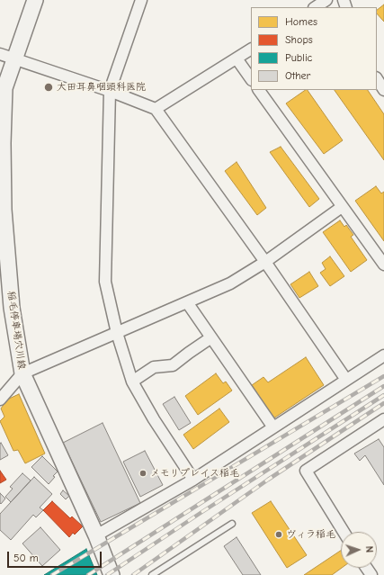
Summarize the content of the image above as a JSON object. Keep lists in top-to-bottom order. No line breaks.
{"streets":{"main road":["稲毛停車場穴川線"]},"places":["大田耳鼻咽頭科医院","メモリプレイス稲毛","ヴィラ稲毛"],"legend":["Homes","Shops","Public","Other"],"scale_bar":"50 m","north":"right"}
